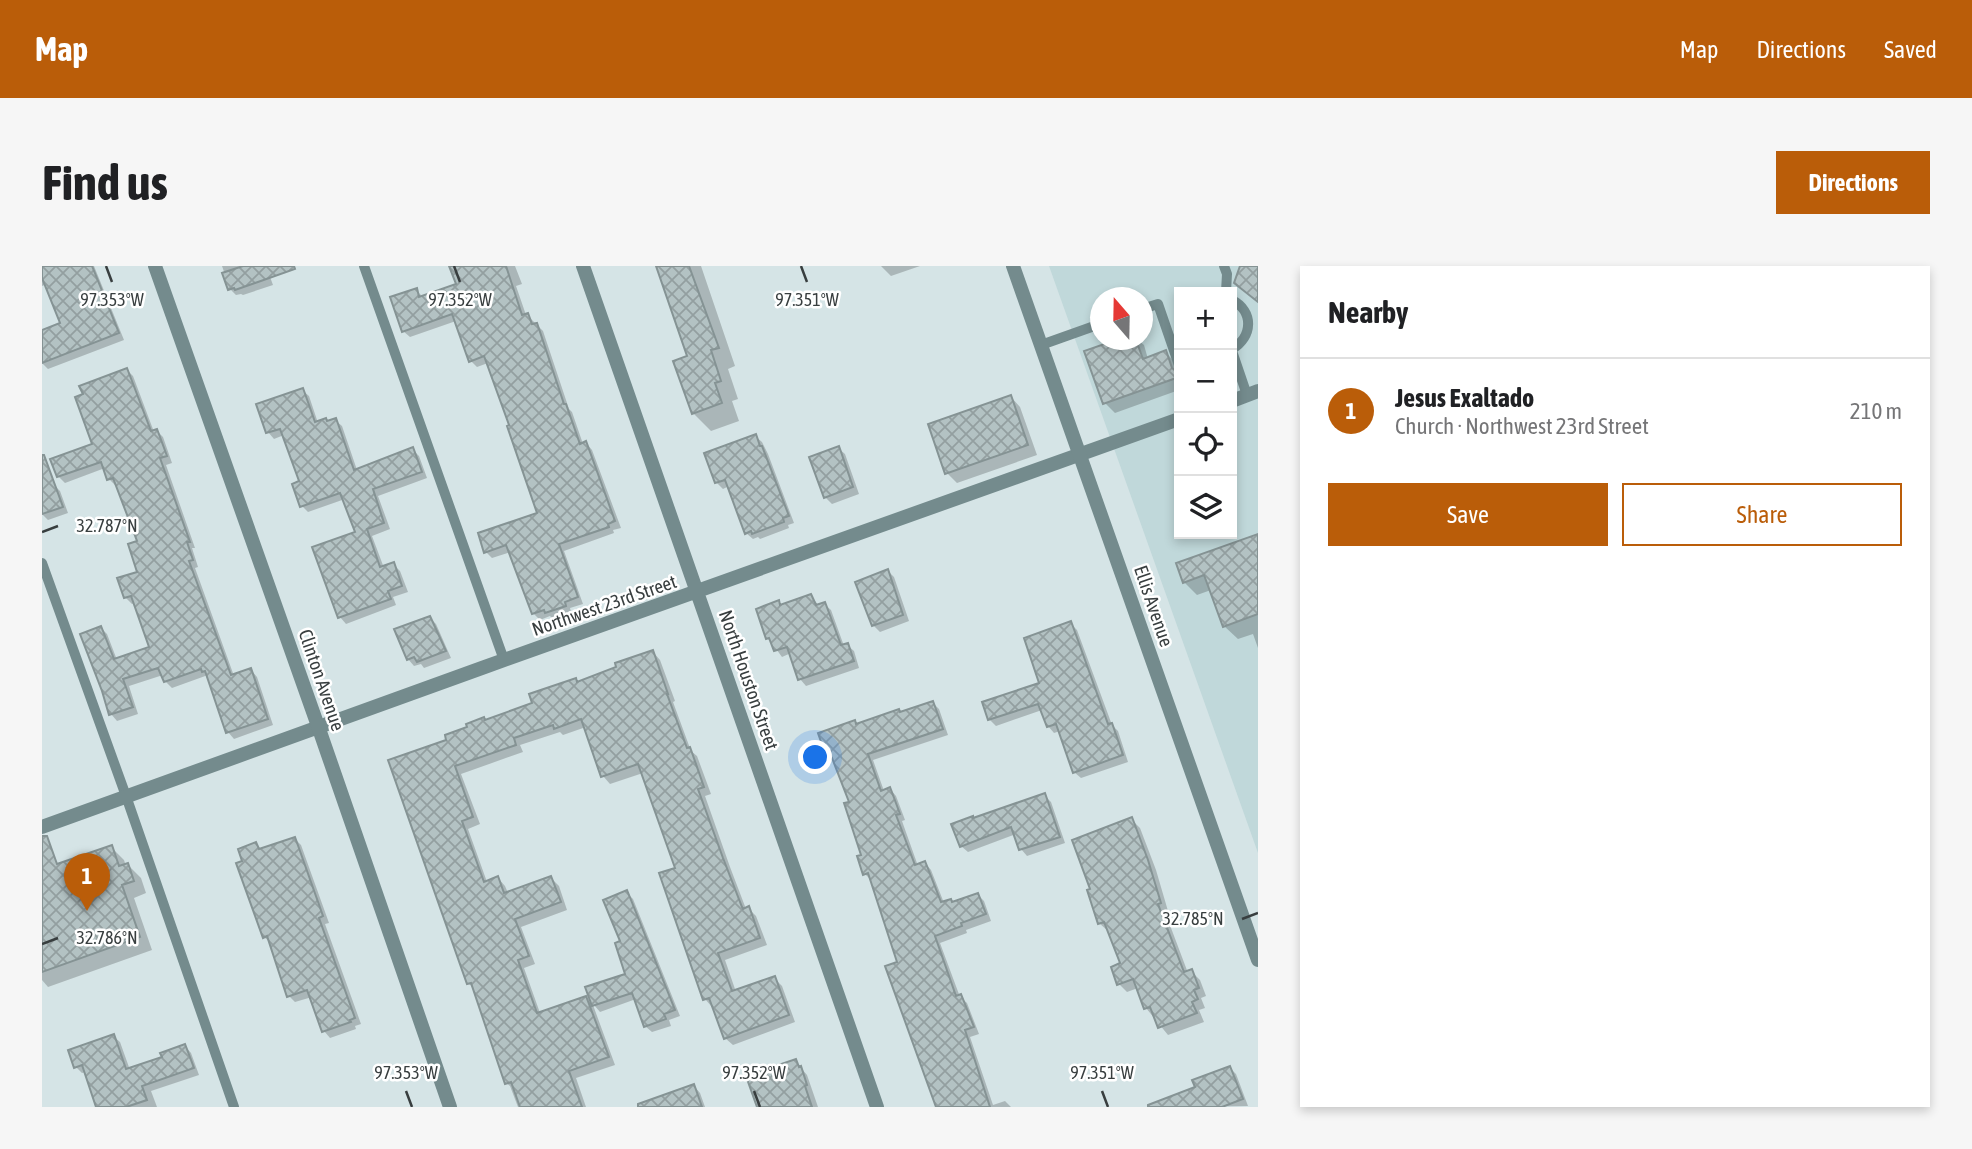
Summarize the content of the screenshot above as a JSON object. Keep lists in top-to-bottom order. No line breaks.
{"streets":{"street":["Northwest 23rd Street","Ellis Avenue","Clinton Avenue","North Houston Street"]},"crossings":[["Northwest 23rd Street","Ellis Avenue"],["Northwest 23rd Street","Clinton Avenue"],["Northwest 23rd Street","North Houston Street"]],"north":"top","page":{"header":"Map","nav":["Map","Directions","Saved"],"buttons":["Directions",["Save","Share"]],"title":"Find us","heading":"Nearby","map_buttons":["+","−"],"list":[{"mark":"1","name":"Jesus Exaltado","note":"Church · Northwest 23rd Street","value":"210 m"}],"pins":"1"},"coordinates":["97.352°W","97.351°W","97.353°W","32.787°N","32.785°N","32.786°N"]}
